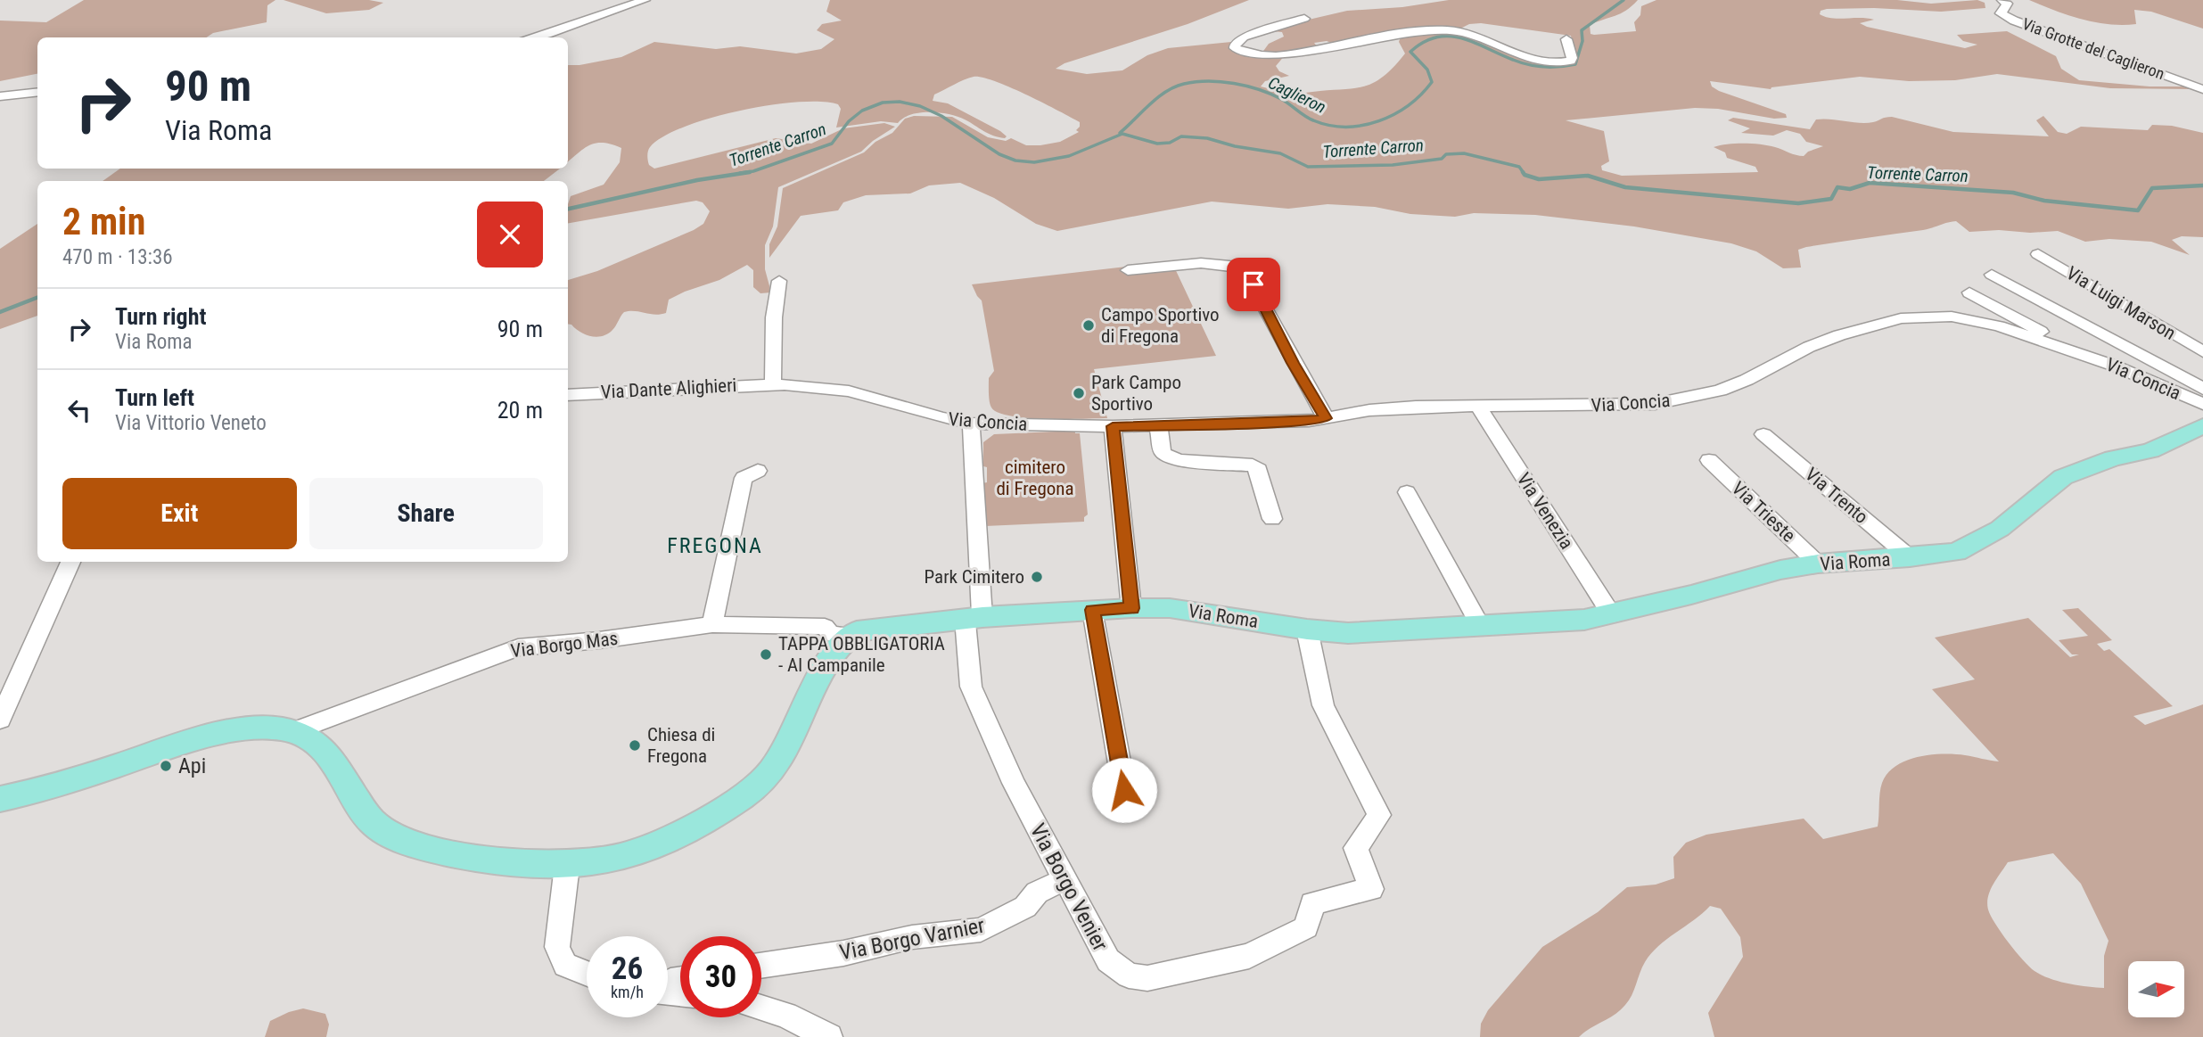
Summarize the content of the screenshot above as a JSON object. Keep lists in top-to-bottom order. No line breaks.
{"streets":{"main road":["Via Roma"],"street":["Via Grotte del Caglieron","Via Luigi Marson","Via Concia","Via Dante Alighieri","Via Trento","Via Venezia","Via Trieste","Via Borgo Mas","Via Borgo Venier","Via Borgo Varnier"]},"crossings":[["Via Concia","Via Dante Alighieri"],["Via Concia","Via Venezia"],["Via Concia","Via Borgo Venier"],["Via Trento","Via Roma"],["Via Venezia","Via Roma"],["Via Trieste","Via Roma"],["Via Roma","Via Borgo Mas"],["Via Roma","Via Borgo Venier"],["Via Borgo Venier","Via Borgo Varnier"]],"districts":["FREGONA"],"water":["Caglieron","Torrente Carron"],"parks":["cimitero di Fregona"],"places":["Campo Sportivo di Fregona","Park Campo Sportivo","Park Cimitero","TAPPA OBBLIGATORIA - Al Campanile","Chiesa di Fregona","Api"],"north":"right","page":{"turn":["90 m","Via Roma"],"heading":["2 min","470 m · 13:36"],"list":[{"name":"Turn right","note":"Via Roma","value":"90 m"},{"name":"Turn left","note":"Via Vittorio Veneto","value":"20 m"}],"buttons":["Exit","Share"],"speed":"26 km/h","limit":"30"}}
